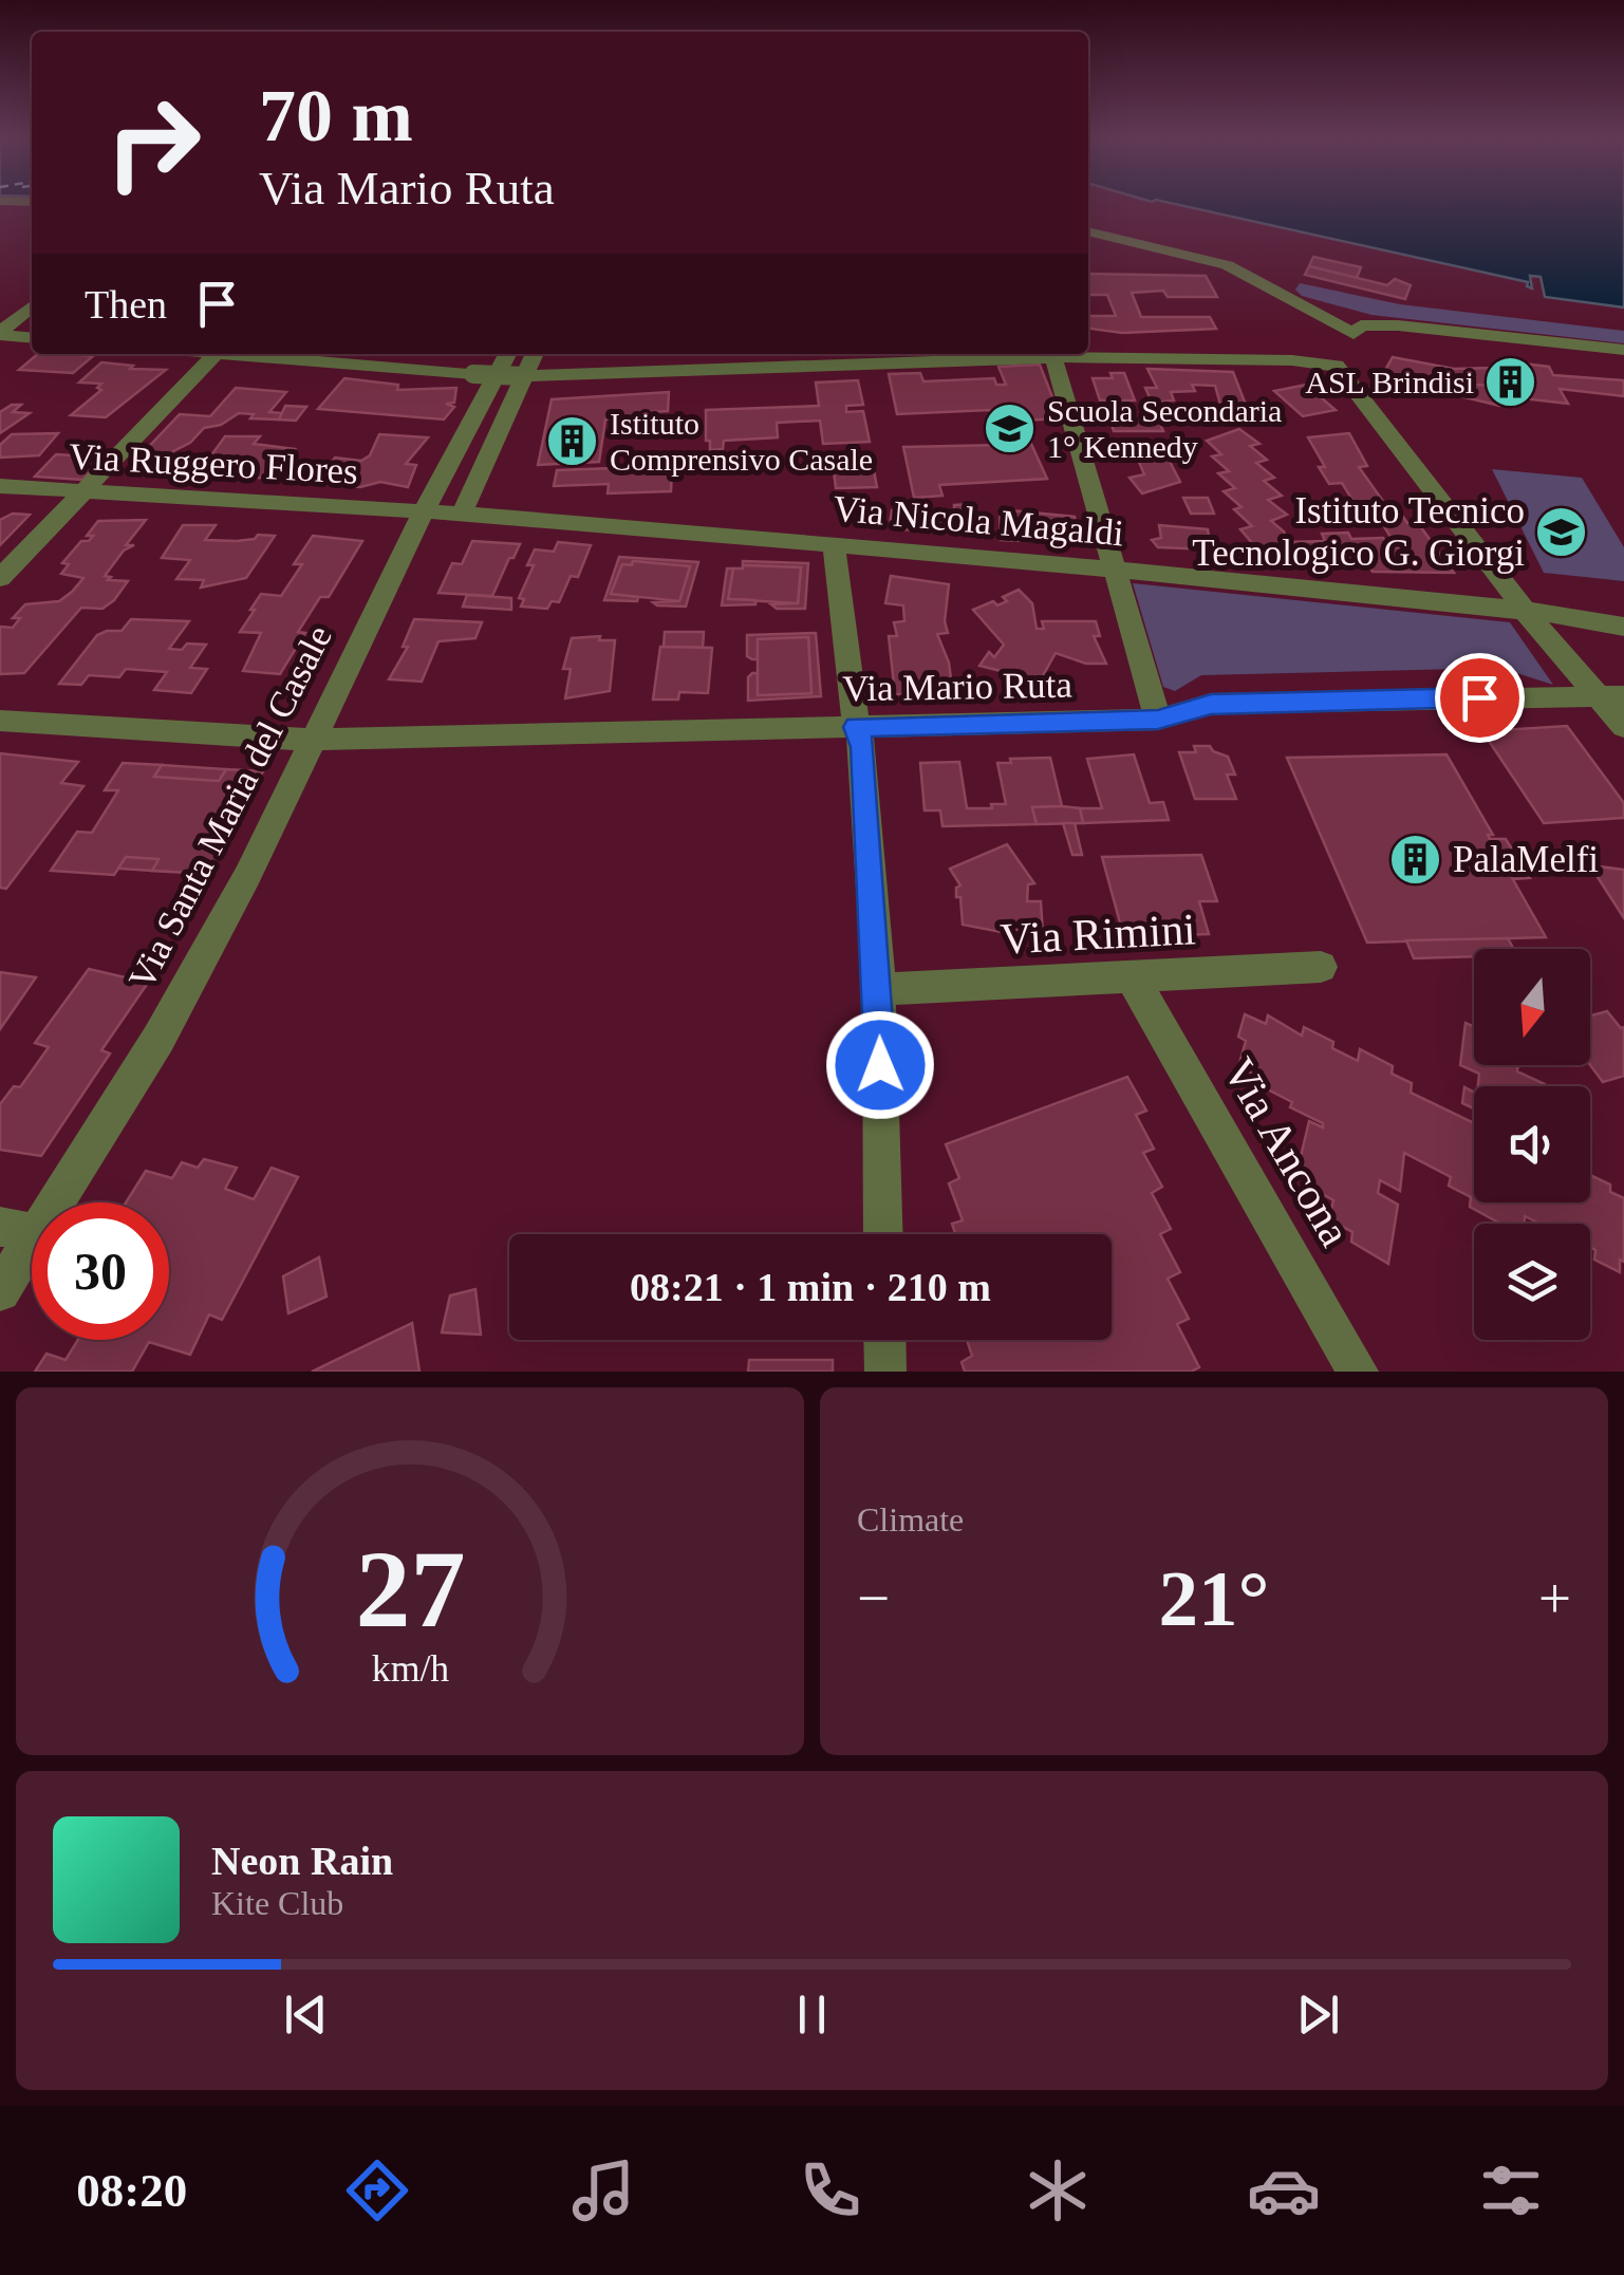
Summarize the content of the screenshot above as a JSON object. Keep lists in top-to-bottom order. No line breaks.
{"streets":{"street":["Via Ruggero Flores","Via Nicola Magaldi","Via Mario Ruta","Via Santa Maria del Casale","Via Rimini","Via Ancona"]},"crossings":[["Via Ruggero Flores","Via Nicola Magaldi"],["Via Ruggero Flores","Via Santa Maria del Casale"],["Via Nicola Magaldi","Via Santa Maria del Casale"],["Via Mario Ruta","Via Santa Maria del Casale"],["Via Rimini","Via Ancona"]],"places":{"building":["ASL Brindisi","Istituto Comprensivo Casale","PalaMelfi"],"school or university":["Scuola Secondaria 1° Kennedy","Istituto Tecnico Tecnologico G. Giorgi"]},"north":"bottom","page":{"turn":["70 m","Via Mario Ruta"],"then":"Then","limit":"30","trip":"08:21 · 1 min · 210 m","tile":"Climate","heat":["−","21°","+"],"song":["Neon Rain","Kite Club"],"tabs":"08:20","gauge":["27","km/h"]}}
